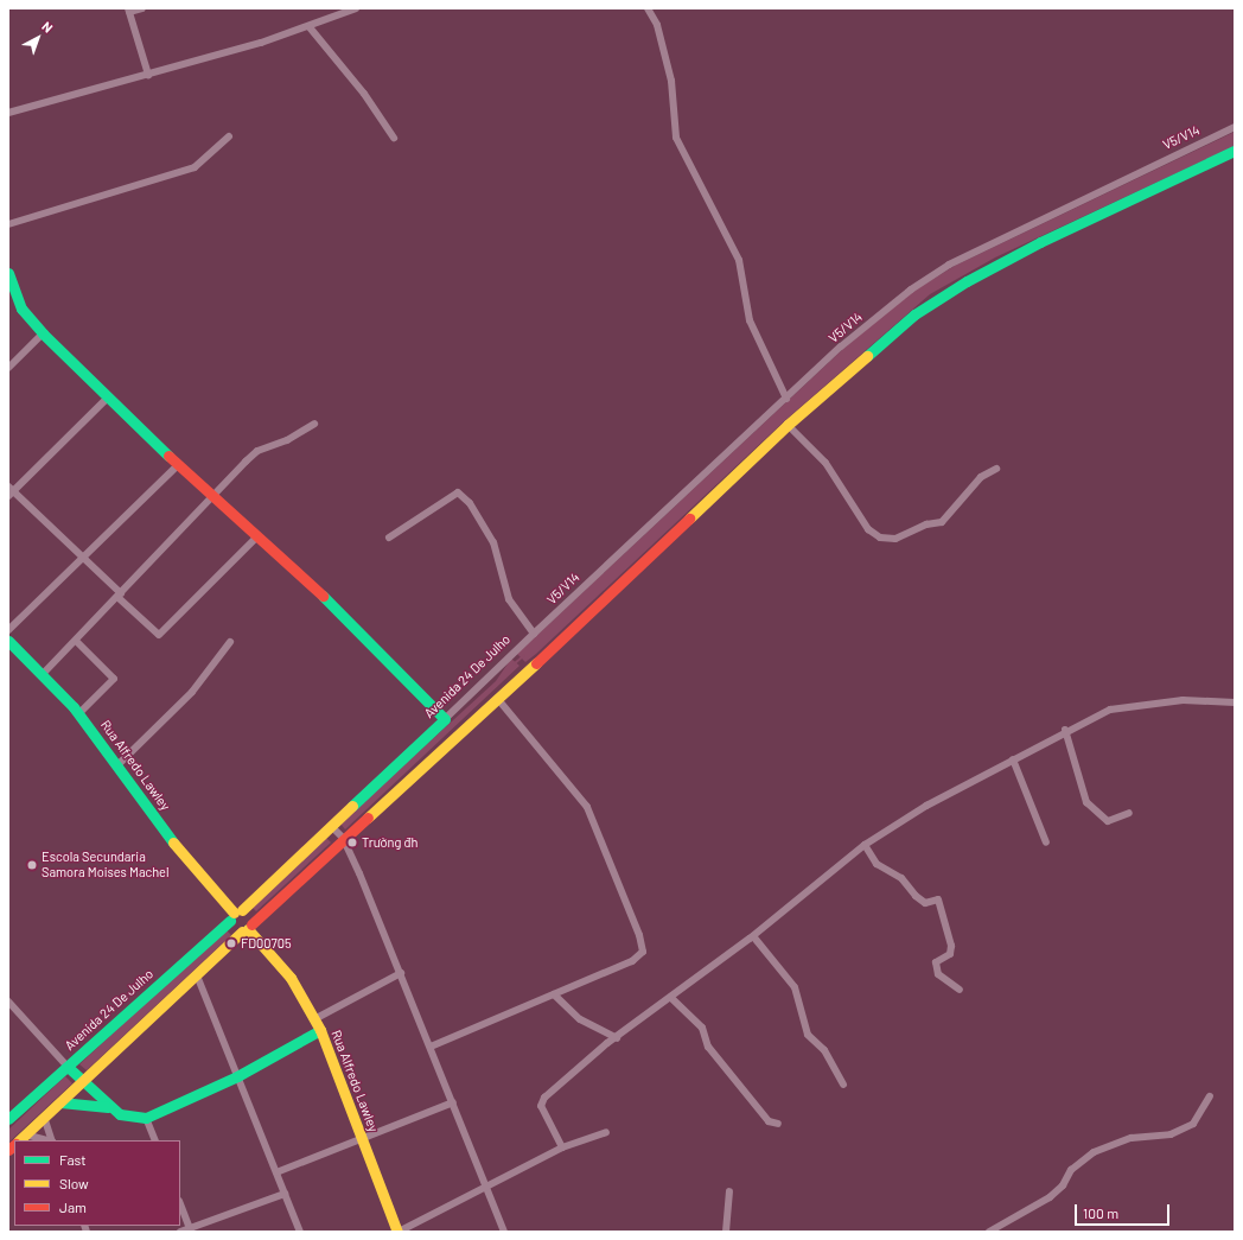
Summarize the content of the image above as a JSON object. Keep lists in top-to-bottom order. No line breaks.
{"streets":{"street":["V5/V14","Avenida 24 De Julho","Rua Alfredo Lawley"]},"crossings":[["V5/V14","Avenida 24 De Julho"],["Avenida 24 De Julho","Rua Alfredo Lawley"]],"places":["Trường đh","Escola Secundaria Samora Moises Machel","FD00705"],"legend":["Fast","Slow","Jam"],"scale_bar":"100 m","north":"top right"}
